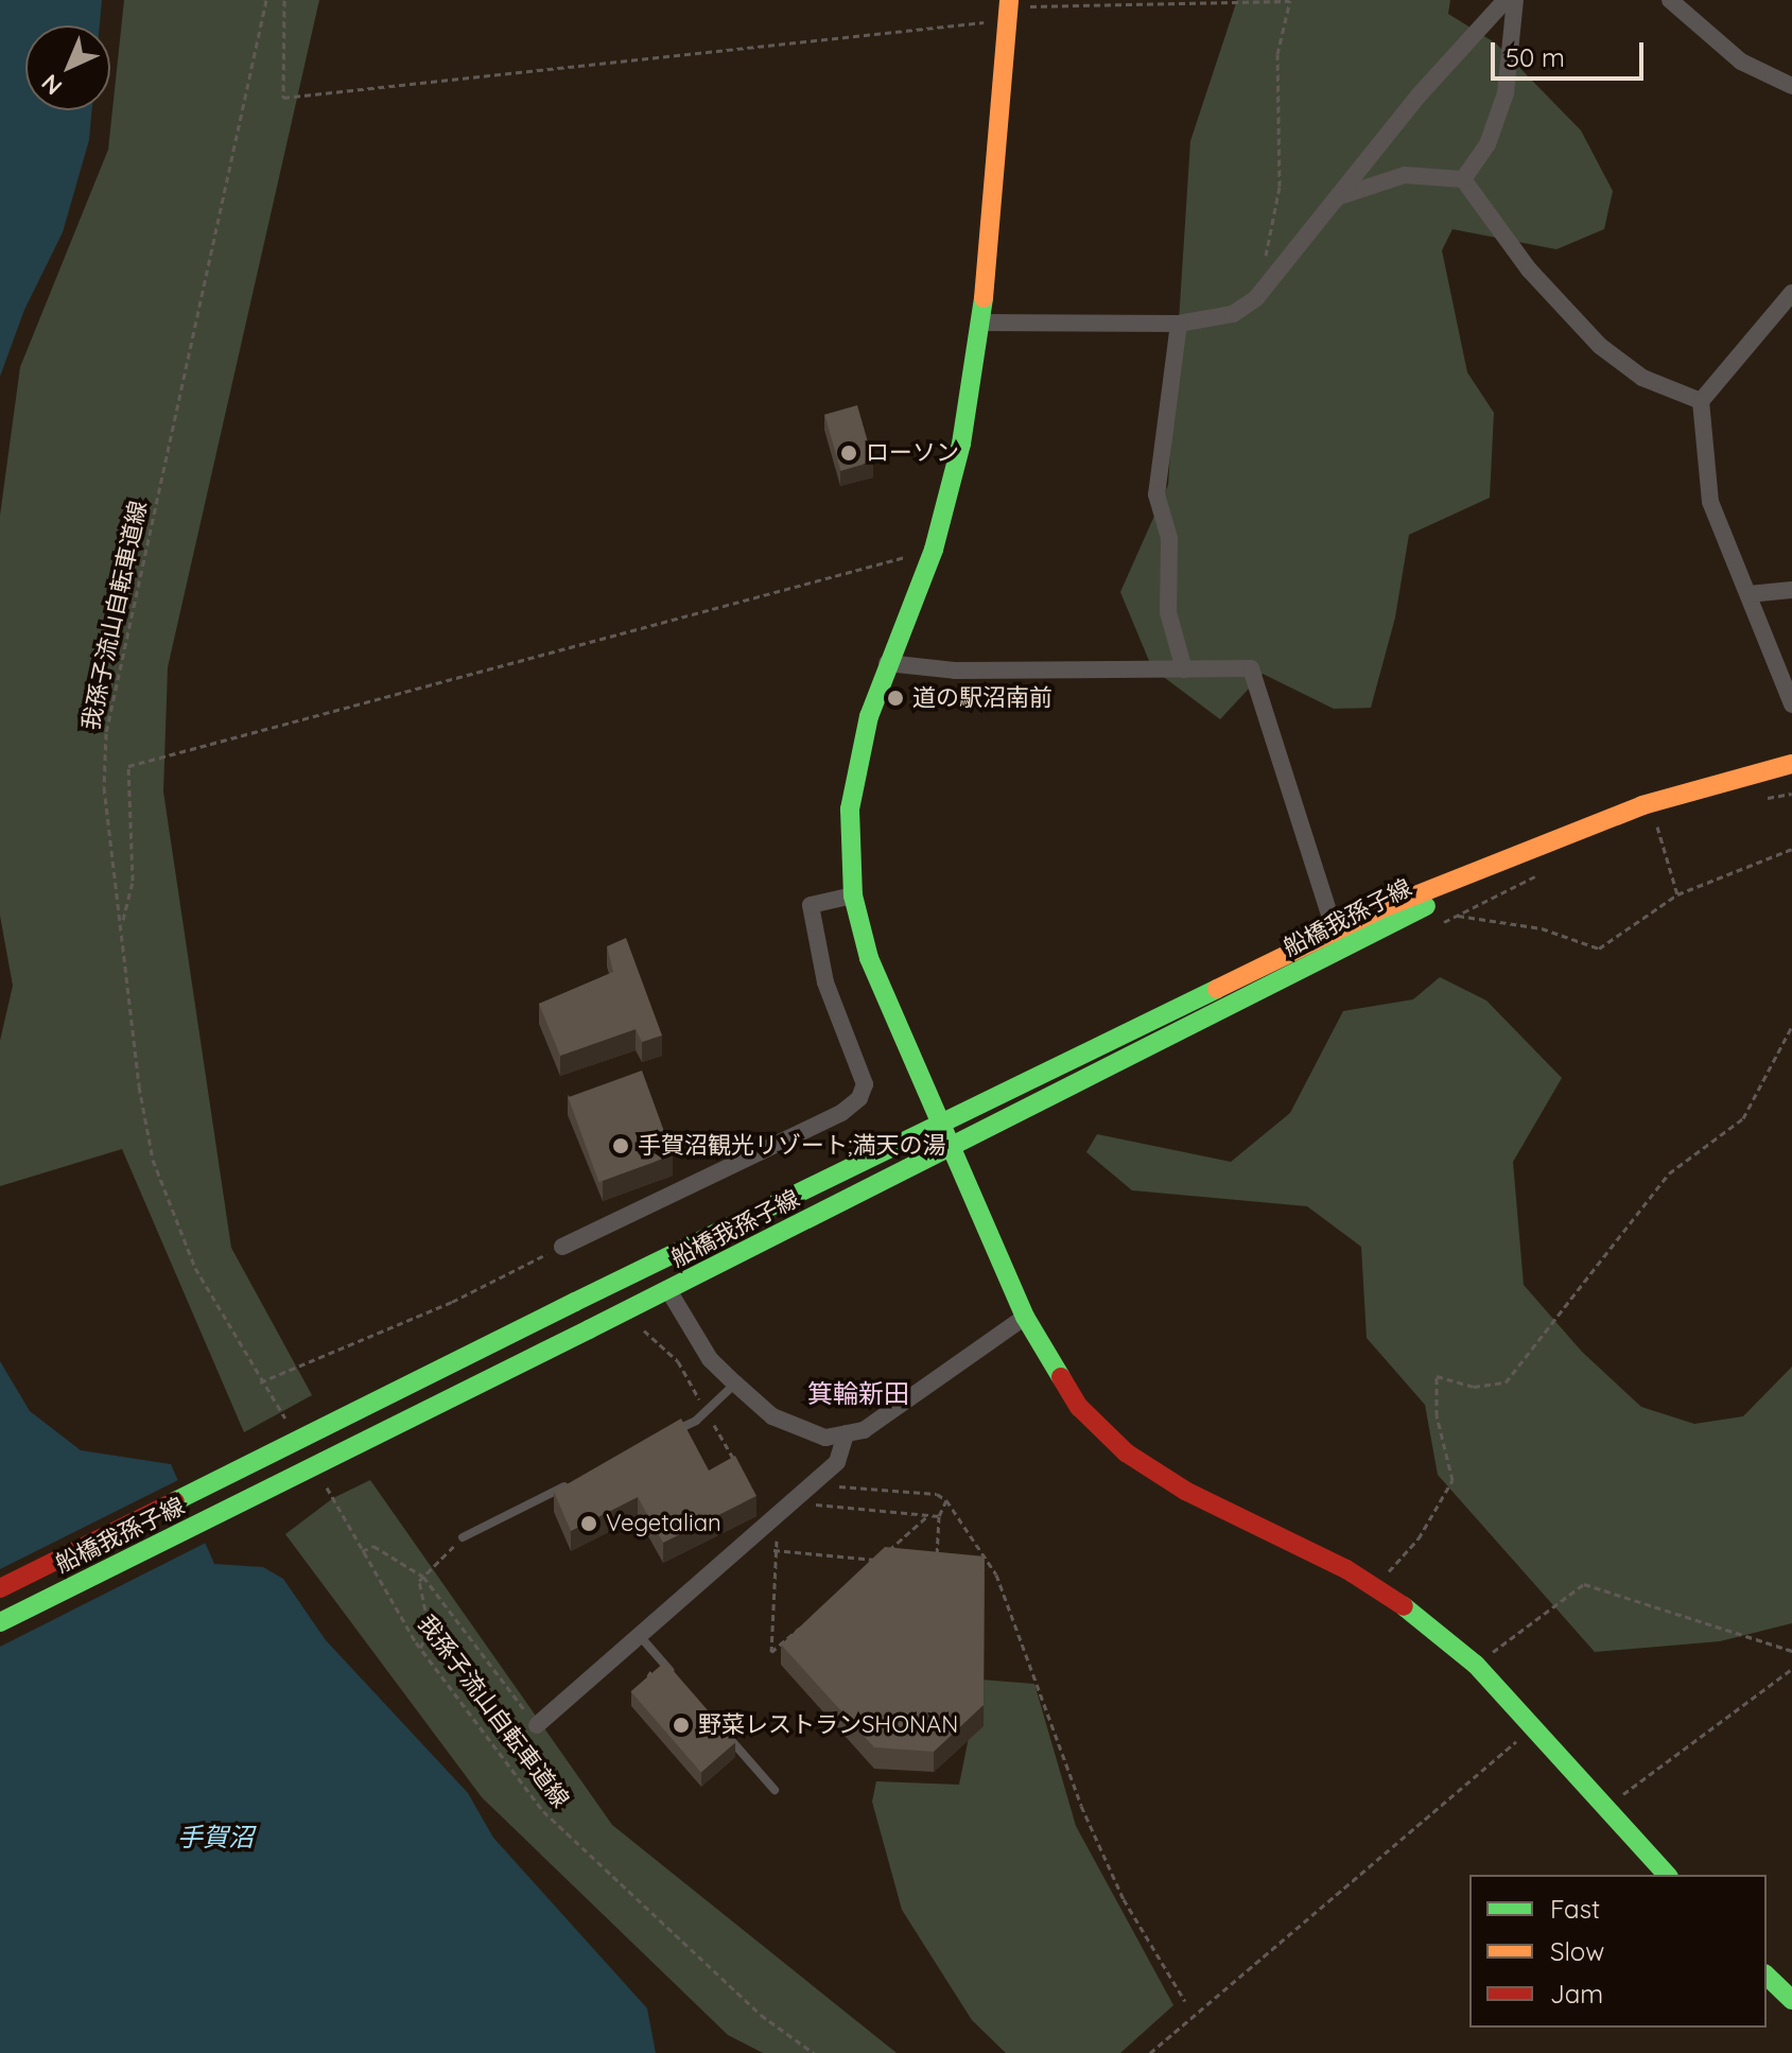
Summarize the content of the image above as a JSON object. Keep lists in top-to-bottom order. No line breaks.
{"streets":{"main road":["船橋我孫子線"],"path":["我孫子流山自転車道線"]},"districts":["箕輪新田"],"water":["手賀沼"],"places":["ローソン","道の駅沼南前","手賀沼観光リゾート;満天の湯","Vegetalian","野菜レストランSHONAN"],"legend":["Fast","Slow","Jam"],"scale_bar":"50 m","north":"bottom left"}
